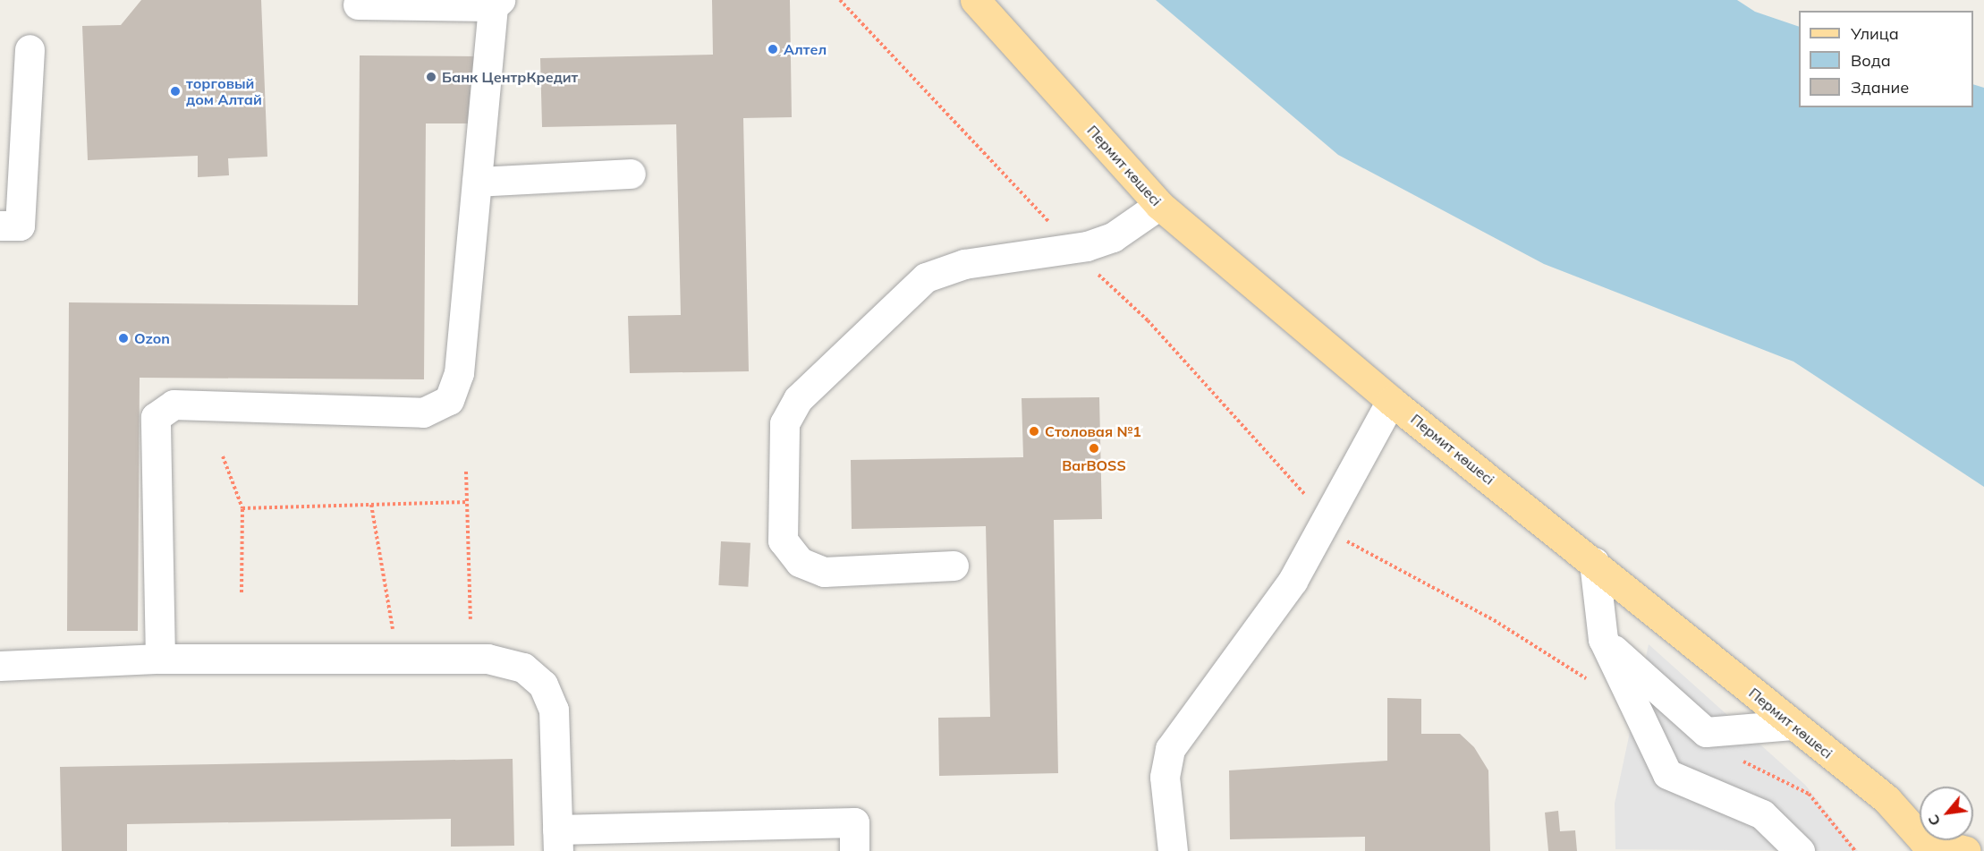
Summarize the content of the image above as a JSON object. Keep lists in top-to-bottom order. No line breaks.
{"streets":{"main road":["Пермит көшесі"]},"places":["Алтел","Банк ЦентрКредит","торговый дом Алтай","Ozon","Столовая №1","BarBOSS"],"legend":["Улица","Вода","Здание"],"north":"bottom left"}
